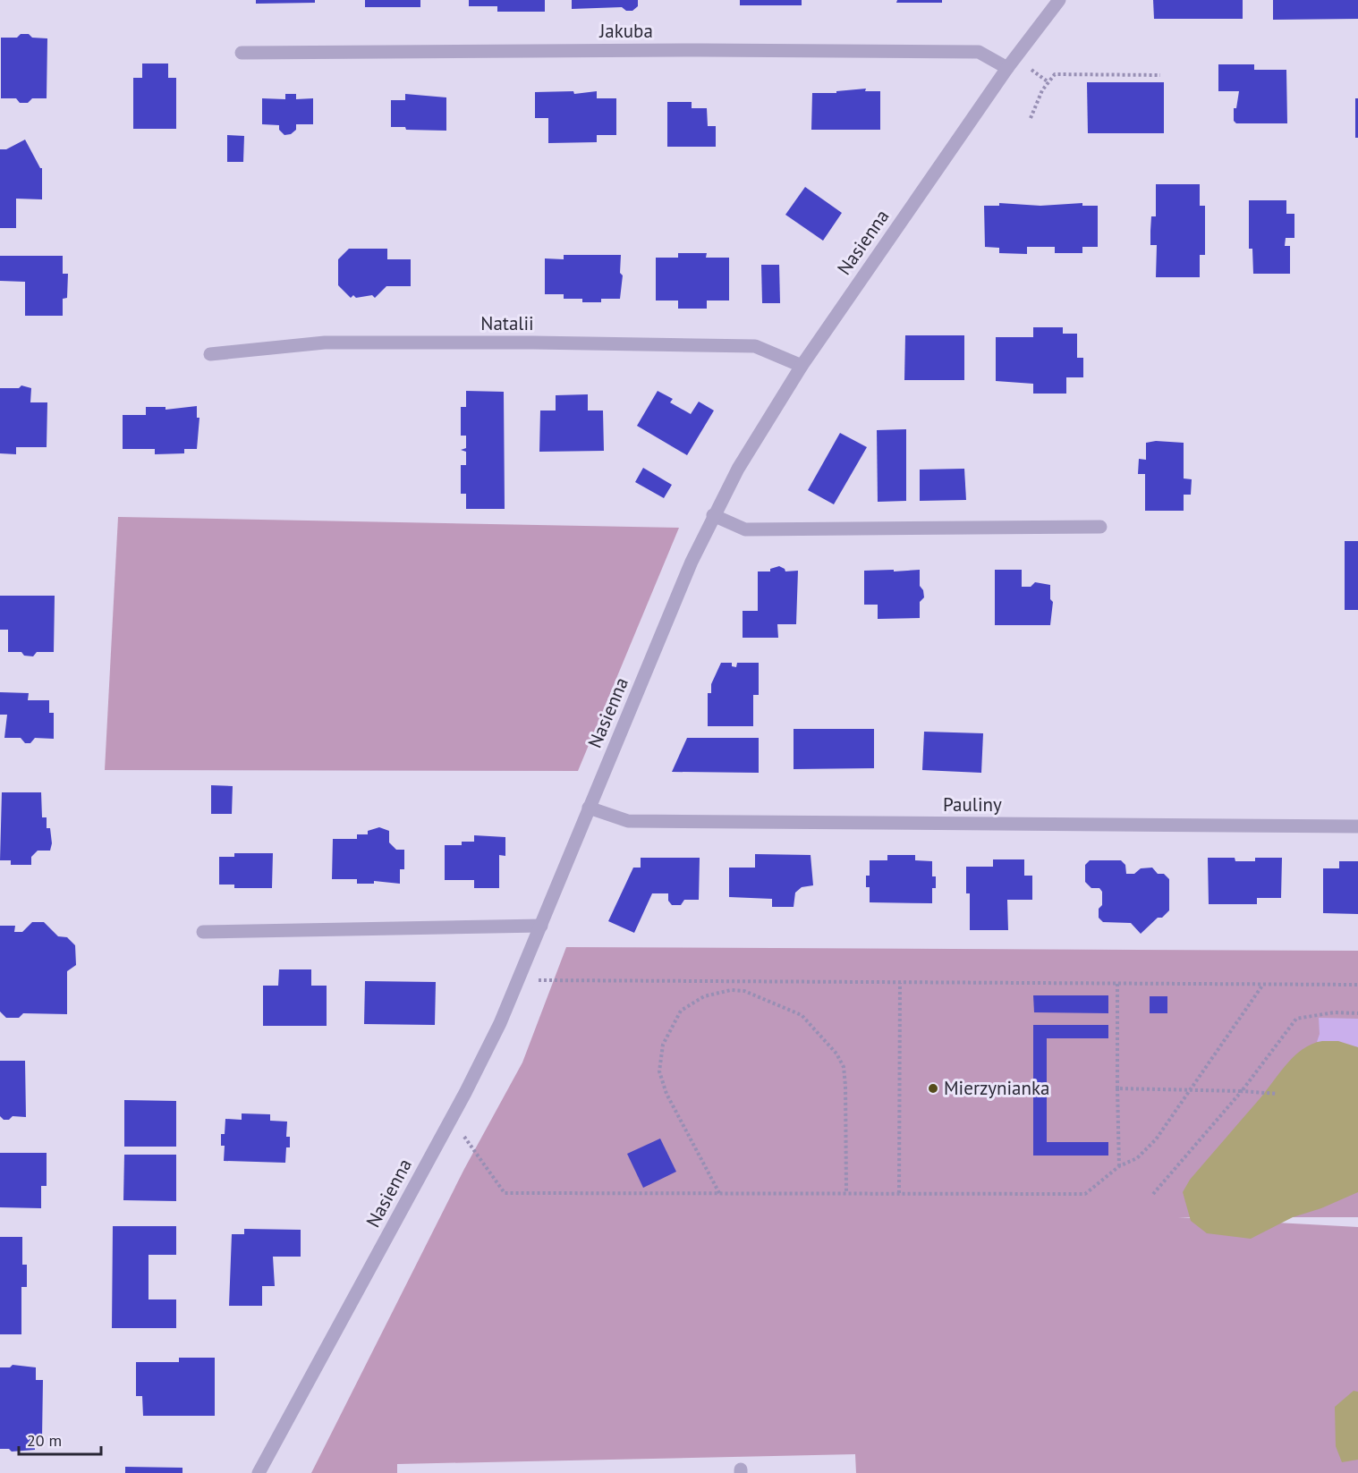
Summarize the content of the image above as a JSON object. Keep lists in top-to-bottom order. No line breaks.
{"streets":{"street":["Jakuba","Nasienna","Natalii","Pauliny"]},"crossings":[["Jakuba","Nasienna"],["Nasienna","Natalii"],["Nasienna","Pauliny"]],"places":["Mierzynianka"],"scale_bar":"20 m"}
